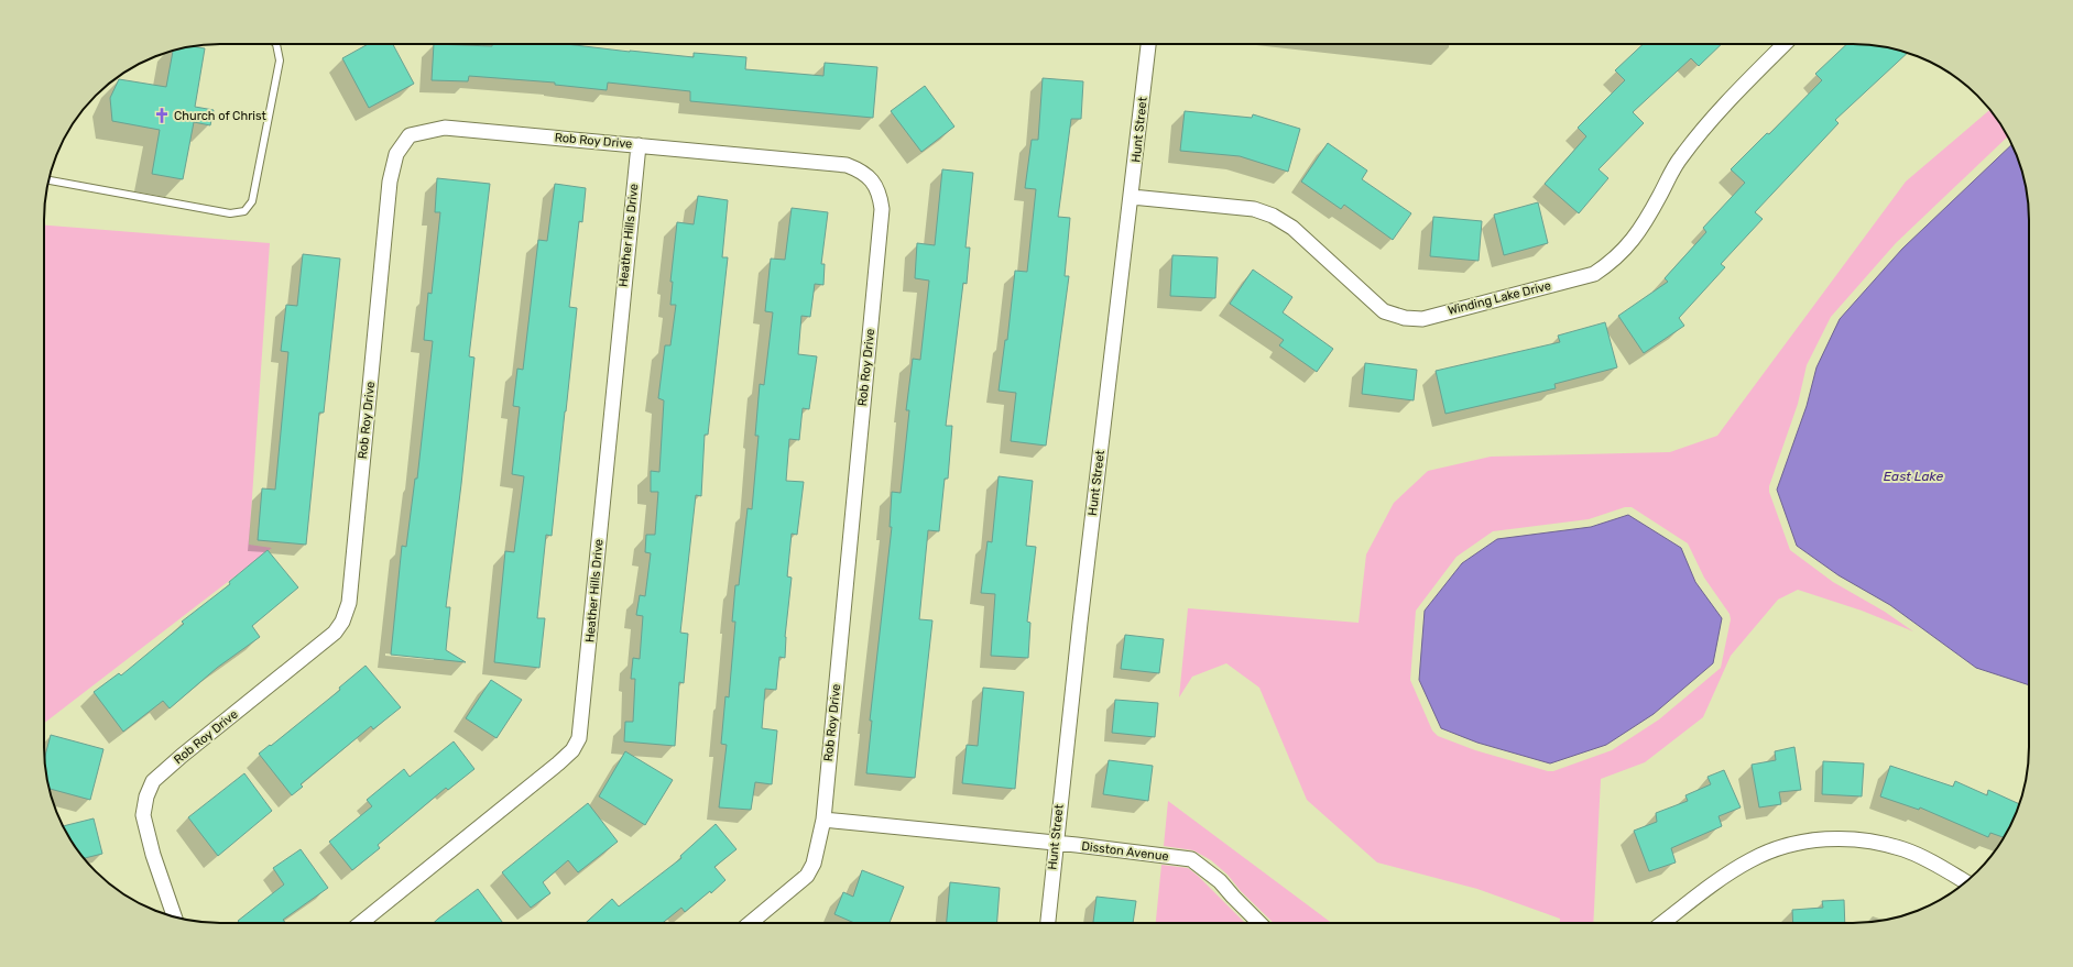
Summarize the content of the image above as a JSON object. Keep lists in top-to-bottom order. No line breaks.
{"streets":{"street":["Hunt Street","Rob Roy Drive","Heather Hills Drive","Winding Lake Drive","Disston Avenue"]},"crossings":[["Hunt Street","Winding Lake Drive"],["Hunt Street","Disston Avenue"],["Rob Roy Drive","Heather Hills Drive"],["Rob Roy Drive","Disston Avenue"]],"water":["East Lake"],"places":{"church":["Church of Christ"]}}
